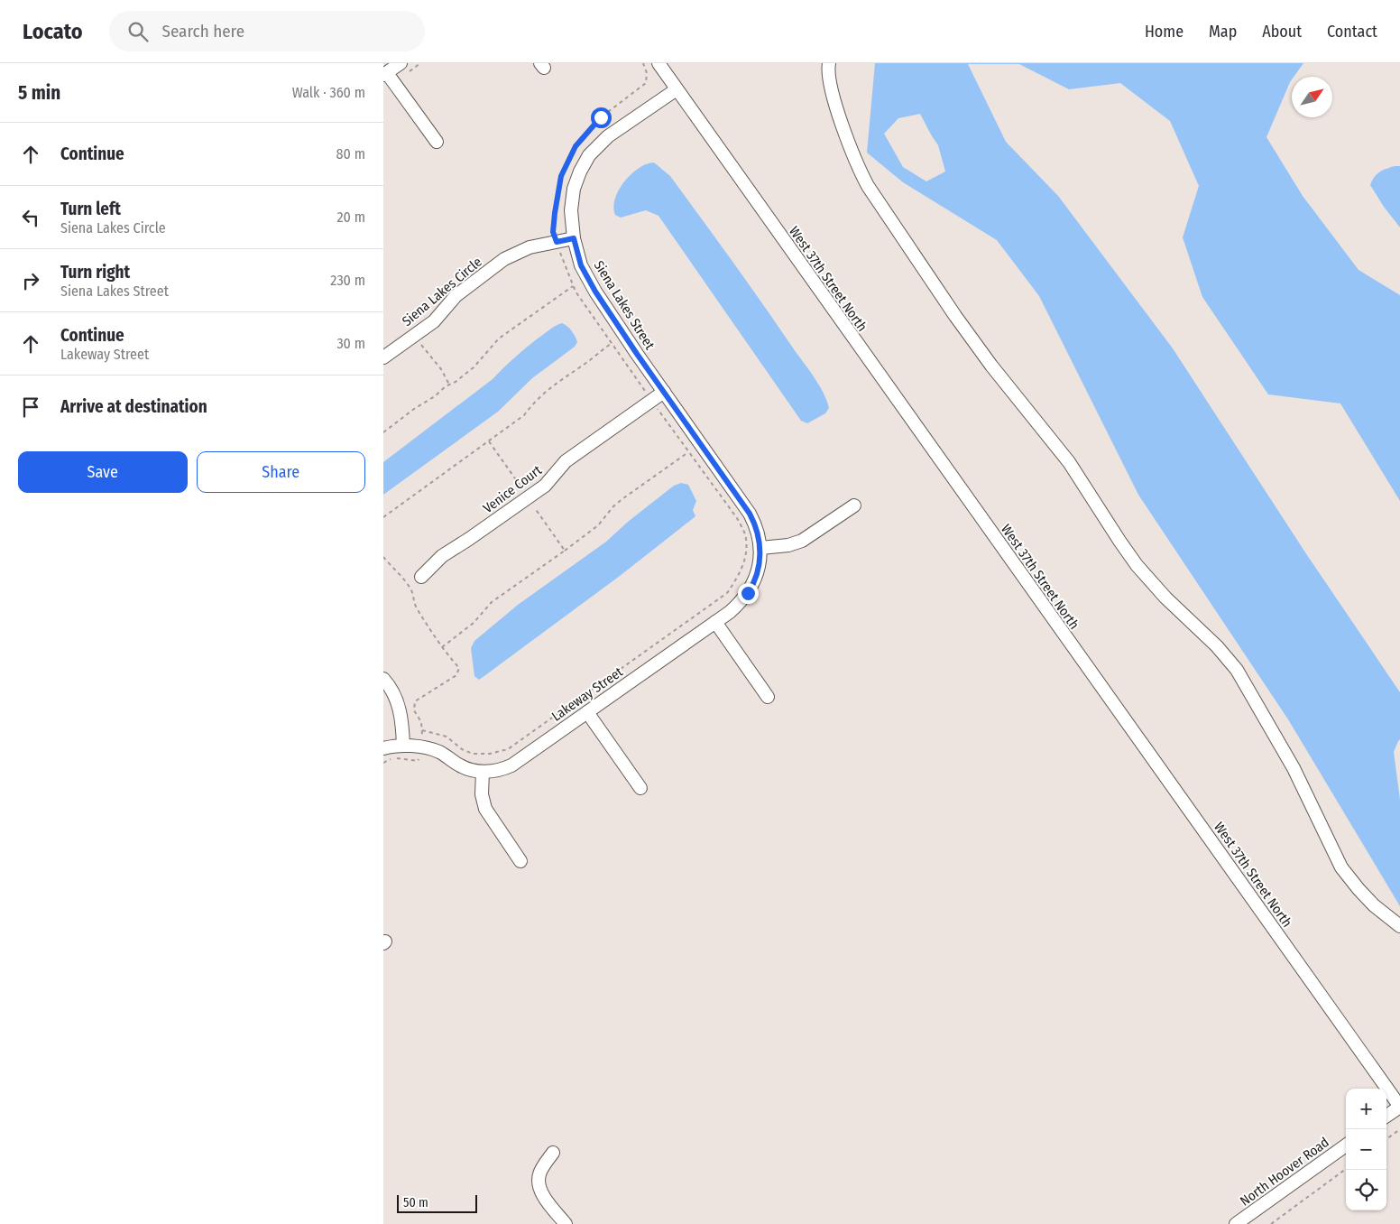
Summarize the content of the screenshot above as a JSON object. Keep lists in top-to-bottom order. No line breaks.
{"streets":{"street":["West 37th Street North","Siena Lakes Circle","Siena Lakes Street","Venice Court","Lakeway Street","North Hoover Road"]},"crossings":[["West 37th Street North","Siena Lakes Street"],["Siena Lakes Circle","Siena Lakes Street"],["Siena Lakes Street","Venice Court"],["Siena Lakes Street","Lakeway Street"]],"scale_bar":"50 m","north":"top right","page":{"header":"Locato","search":"Search here","nav":["Home","Map","About","Contact"],"heading":["5 min","Walk · 360 m"],"list":[["Continue","80 m"],["Turn left","Siena Lakes Circle","20 m"],["Turn right","Siena Lakes Street","230 m"],["Continue","Lakeway Street","30 m"],"Arrive at destination"],"buttons":["Save","Share"],"map_buttons":["+","−"],"scale":"50 m"}}
